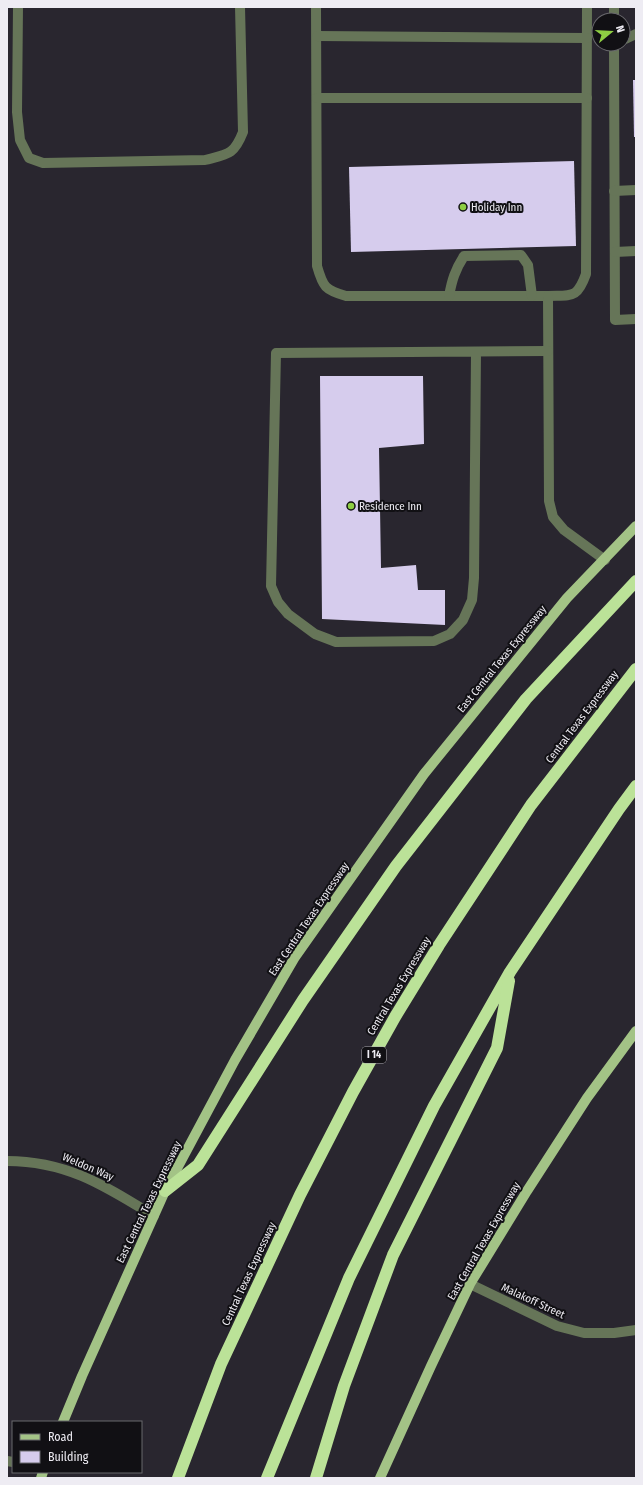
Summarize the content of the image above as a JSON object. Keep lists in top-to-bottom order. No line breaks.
{"streets":{"highway":["Central Texas Expressway","I 14"],"main road":["East Central Texas Expressway"],"street":["Weldon Way","Malakoff Street"]},"crossings":[["East Central Texas Expressway","Weldon Way"],["East Central Texas Expressway","Malakoff Street"]],"places":["Holiday Inn","Residence Inn"],"legend":["Road","Building"],"north":"right"}
